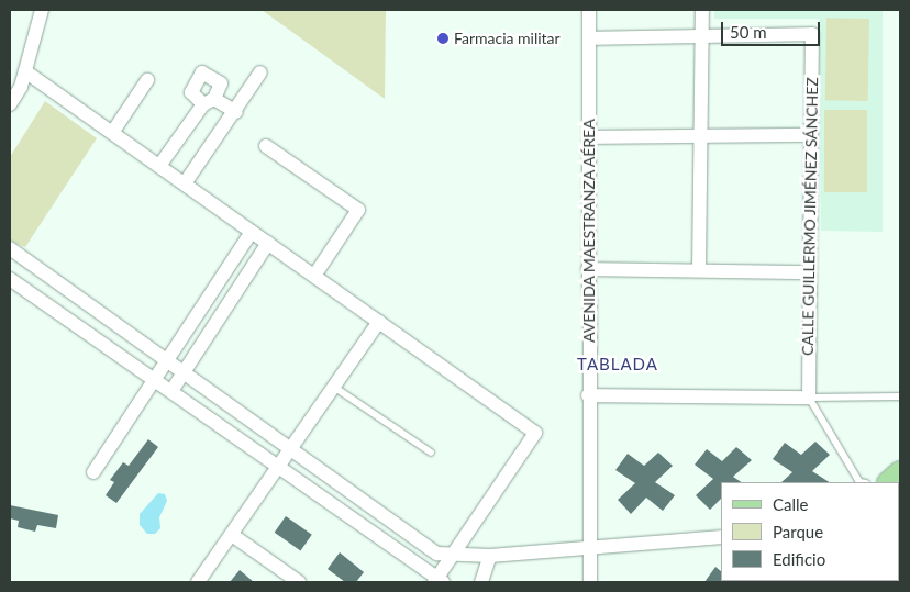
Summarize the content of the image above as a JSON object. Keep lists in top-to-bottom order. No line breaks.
{"streets":{"street":["CALLE GUILLERMO JIMÉNEZ SÁNCHEZ","AVENIDA MAESTRANZA AÉREA"]},"districts":["TABLADA"],"places":["Farmacia militar"],"legend":["Calle","Parque","Edificio"],"scale_bar":"50 m"}
